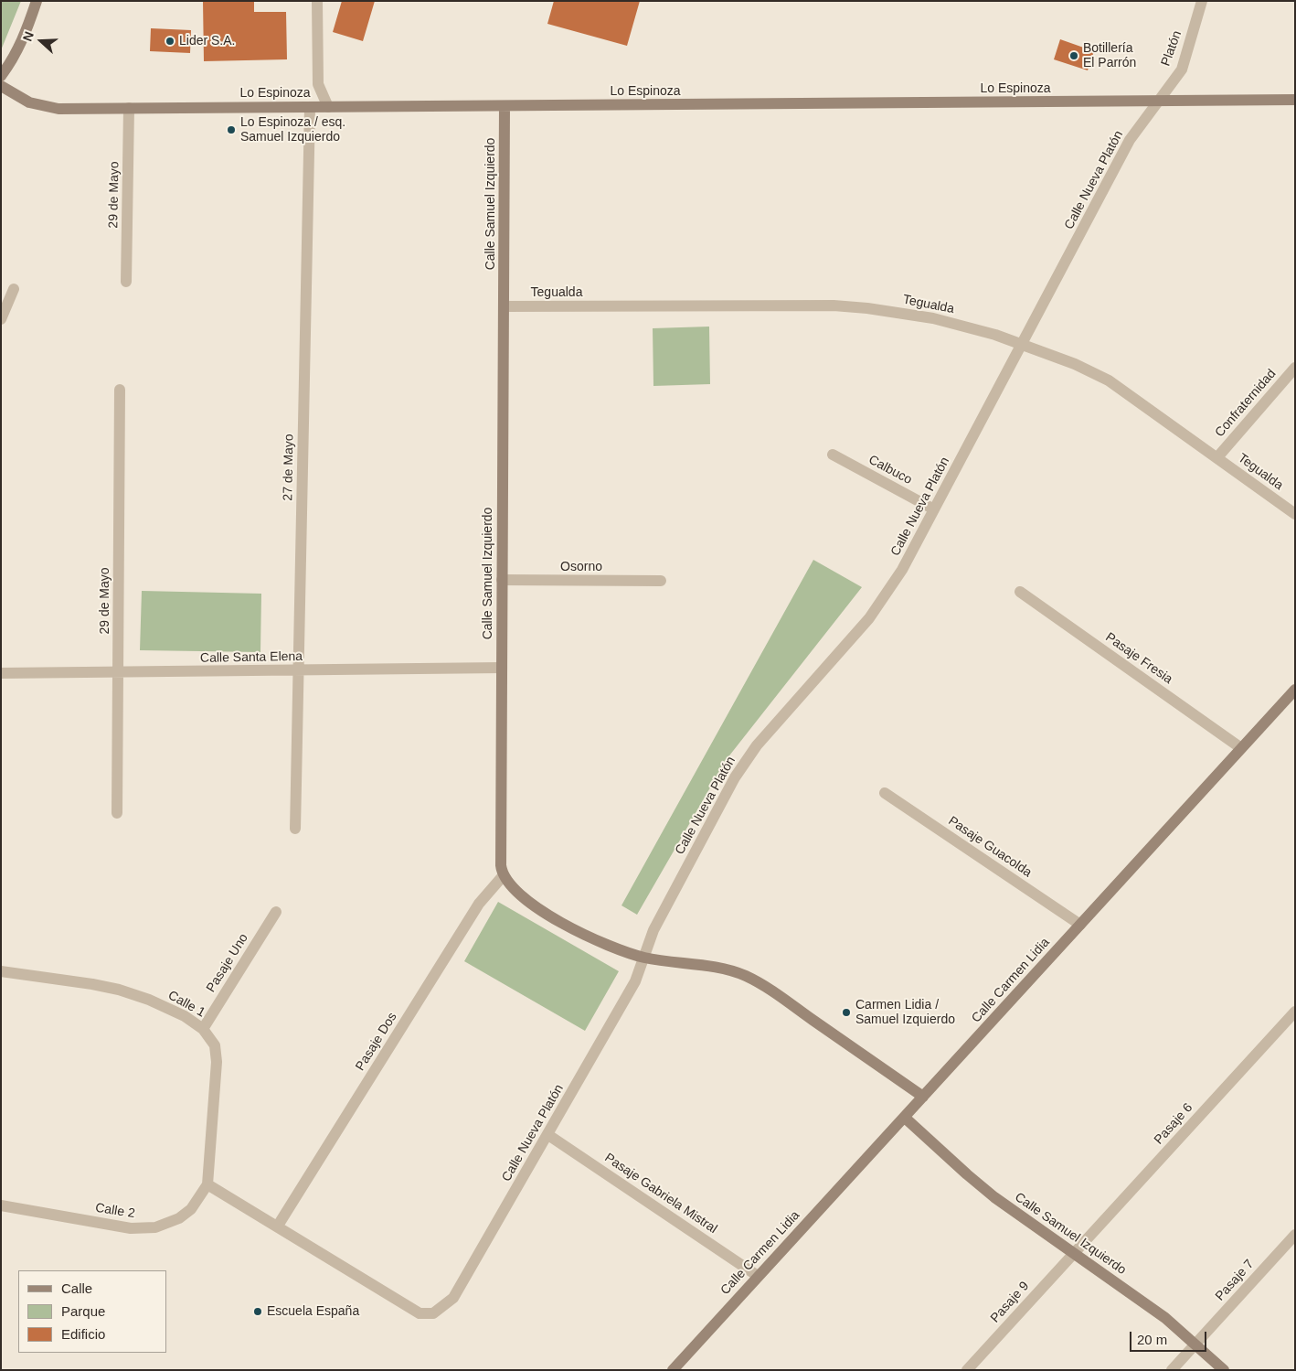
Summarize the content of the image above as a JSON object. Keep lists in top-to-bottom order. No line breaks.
{"streets":{"street":["Platón","Lo Espinoza","Calle Nueva Platón","29 de Mayo","Calle Samuel Izquierdo","Tegualda","Confraternidad","27 de Mayo","Calbuco","Osorno","Calle Santa Elena","Pasaje Fresia","Pasaje Guacolda","Pasaje Uno","Calle Carmen Lidia","Calle 1","Pasaje Dos","Pasaje 6","Pasaje Gabriela Mistral","Calle 2","Pasaje 7","Pasaje 9"]},"crossings":[["Platón","Lo Espinoza"],["Platón","Calle Nueva Platón"],["Lo Espinoza","Calle Nueva Platón"],["Lo Espinoza","29 de Mayo"],["Lo Espinoza","Calle Samuel Izquierdo"],["Lo Espinoza","27 de Mayo"],["Calle Nueva Platón","Tegualda"],["Calle Nueva Platón","Calbuco"],["Calle Nueva Platón","Calle 1"],["Calle Nueva Platón","Pasaje Dos"],["Calle Nueva Platón","Pasaje Gabriela Mistral"],["Calle Nueva Platón","Calle 2"],["29 de Mayo","Calle Santa Elena"],["Calle Samuel Izquierdo","Tegualda"],["Calle Samuel Izquierdo","Osorno"],["Calle Samuel Izquierdo","Calle Santa Elena"],["Calle Samuel Izquierdo","Calle Carmen Lidia"],["Calle Samuel Izquierdo","Pasaje Dos"],["Calle Samuel Izquierdo","Pasaje 6"],["Calle Samuel Izquierdo","Pasaje 7"],["Calle Samuel Izquierdo","Pasaje 9"],["Tegualda","Confraternidad"],["27 de Mayo","Calle Santa Elena"],["Pasaje Fresia","Calle Carmen Lidia"],["Pasaje Guacolda","Calle Carmen Lidia"],["Pasaje Uno","Calle 1"],["Calle Carmen Lidia","Pasaje Gabriela Mistral"],["Calle 1","Calle 2"],["Pasaje 6","Pasaje 9"]],"places":["Lider S.A.","Botillería El Parrón","Lo Espinoza / esq. Samuel Izquierdo","Carmen Lidia / Samuel Izquierdo","Escuela España"],"legend":["Calle","Parque","Edificio"],"scale_bar":"20 m","north":"left"}
